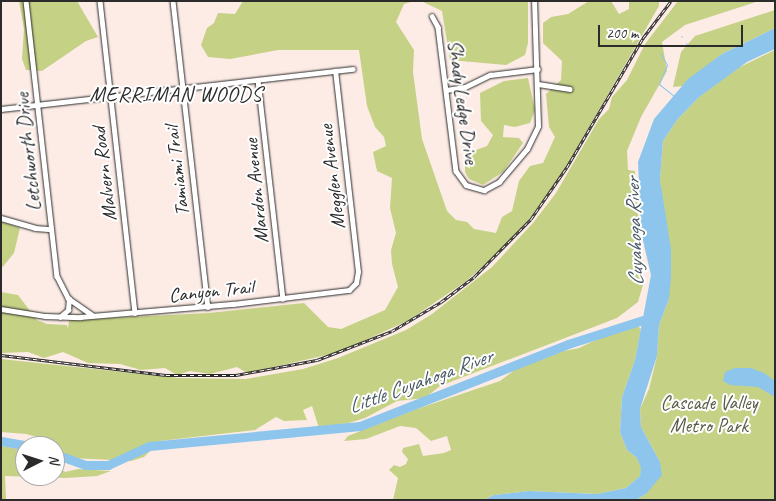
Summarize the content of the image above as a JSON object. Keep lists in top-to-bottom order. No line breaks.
{"streets":{"street":["Shady Ledge Drive","Letchworth Drive","Tamiami Trail","Malvern Road","Megglen Avenue","Mardon Avenue","Canyon Trail"]},"crossings":[["Letchworth Drive","Canyon Trail"],["Tamiami Trail","Canyon Trail"],["Malvern Road","Canyon Trail"],["Megglen Avenue","Canyon Trail"],["Mardon Avenue","Canyon Trail"]],"districts":["MERRIMAN WOODS"],"water":["Cuyahoga River","Little Cuyahoga River"],"parks":["Cascade Valley Metro Park"],"scale_bar":"200 m","north":"right"}
